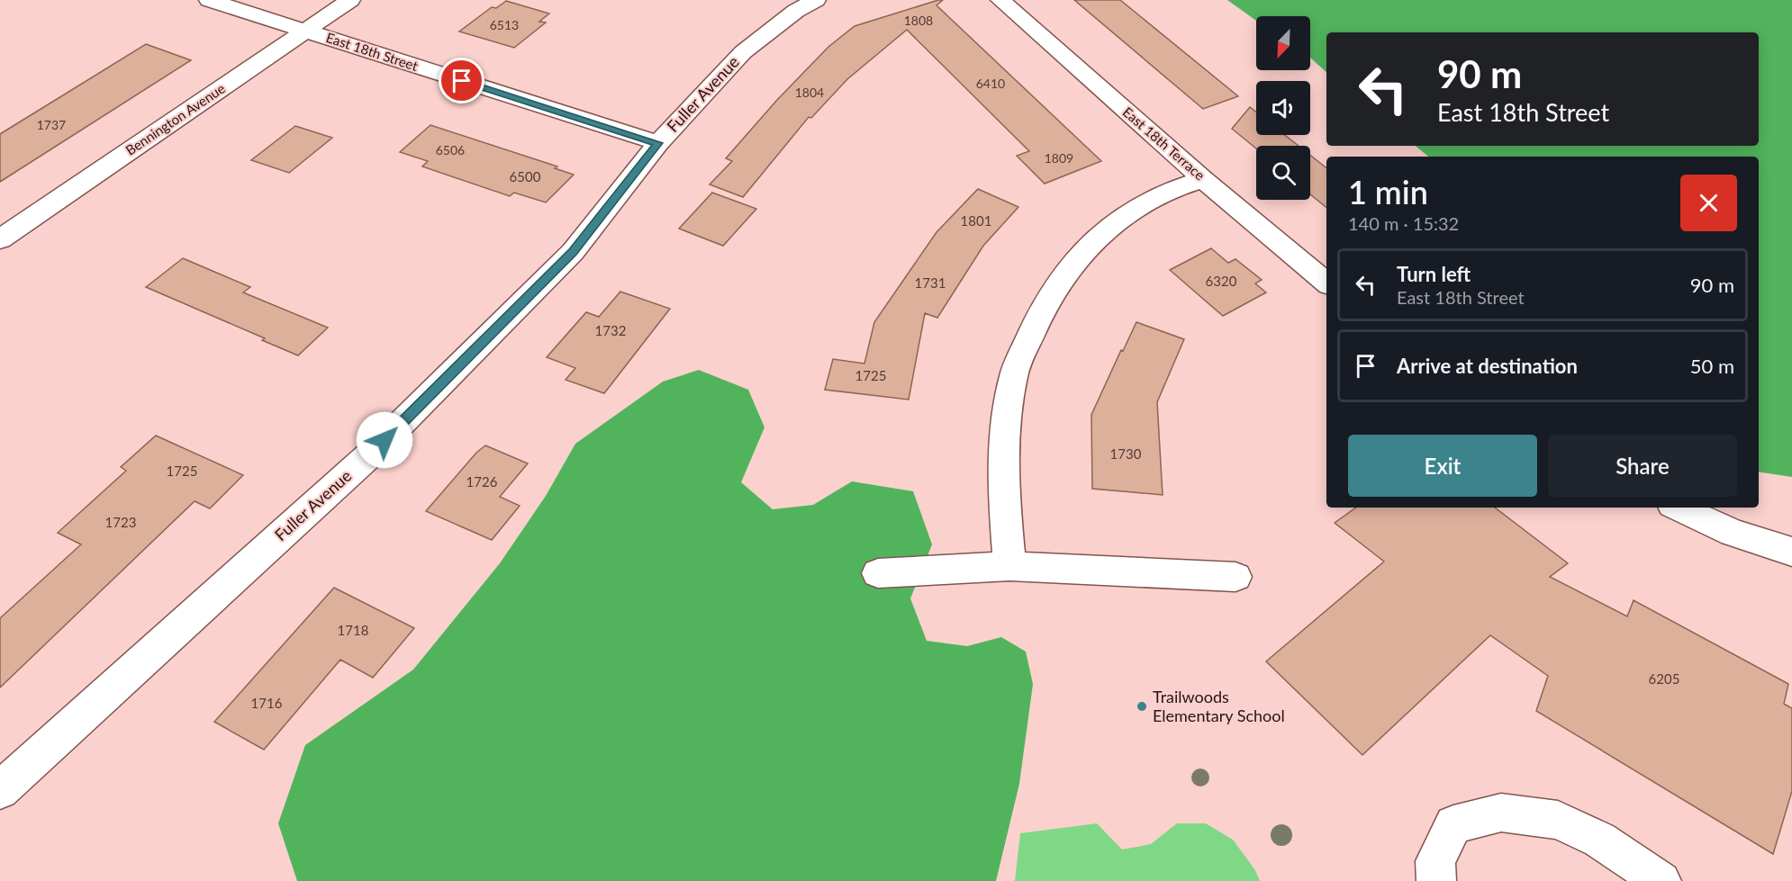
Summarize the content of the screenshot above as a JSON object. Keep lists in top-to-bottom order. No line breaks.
{"streets":{"street":["East 18th Street","Fuller Avenue","Bennington Avenue","East 18th Terrace"]},"crossings":[["East 18th Street","Fuller Avenue"],["East 18th Street","Bennington Avenue"]],"places":["Trailwoods Elementary School"],"house_numbers":["1808","6513","6410","1804","1737","6506","1809","6500","1801","6320","1731","1732","1725","1730","1725","1726","1723","1718","6205","1716"],"north":"bottom left","page":{"turn":["90 m","East 18th Street"],"heading":["1 min","140 m · 15:32"],"list":[{"name":"Turn left","note":"East 18th Street","value":"90 m"},{"name":"Arrive at destination","value":"50 m"}],"buttons":["Exit","Share"]}}
